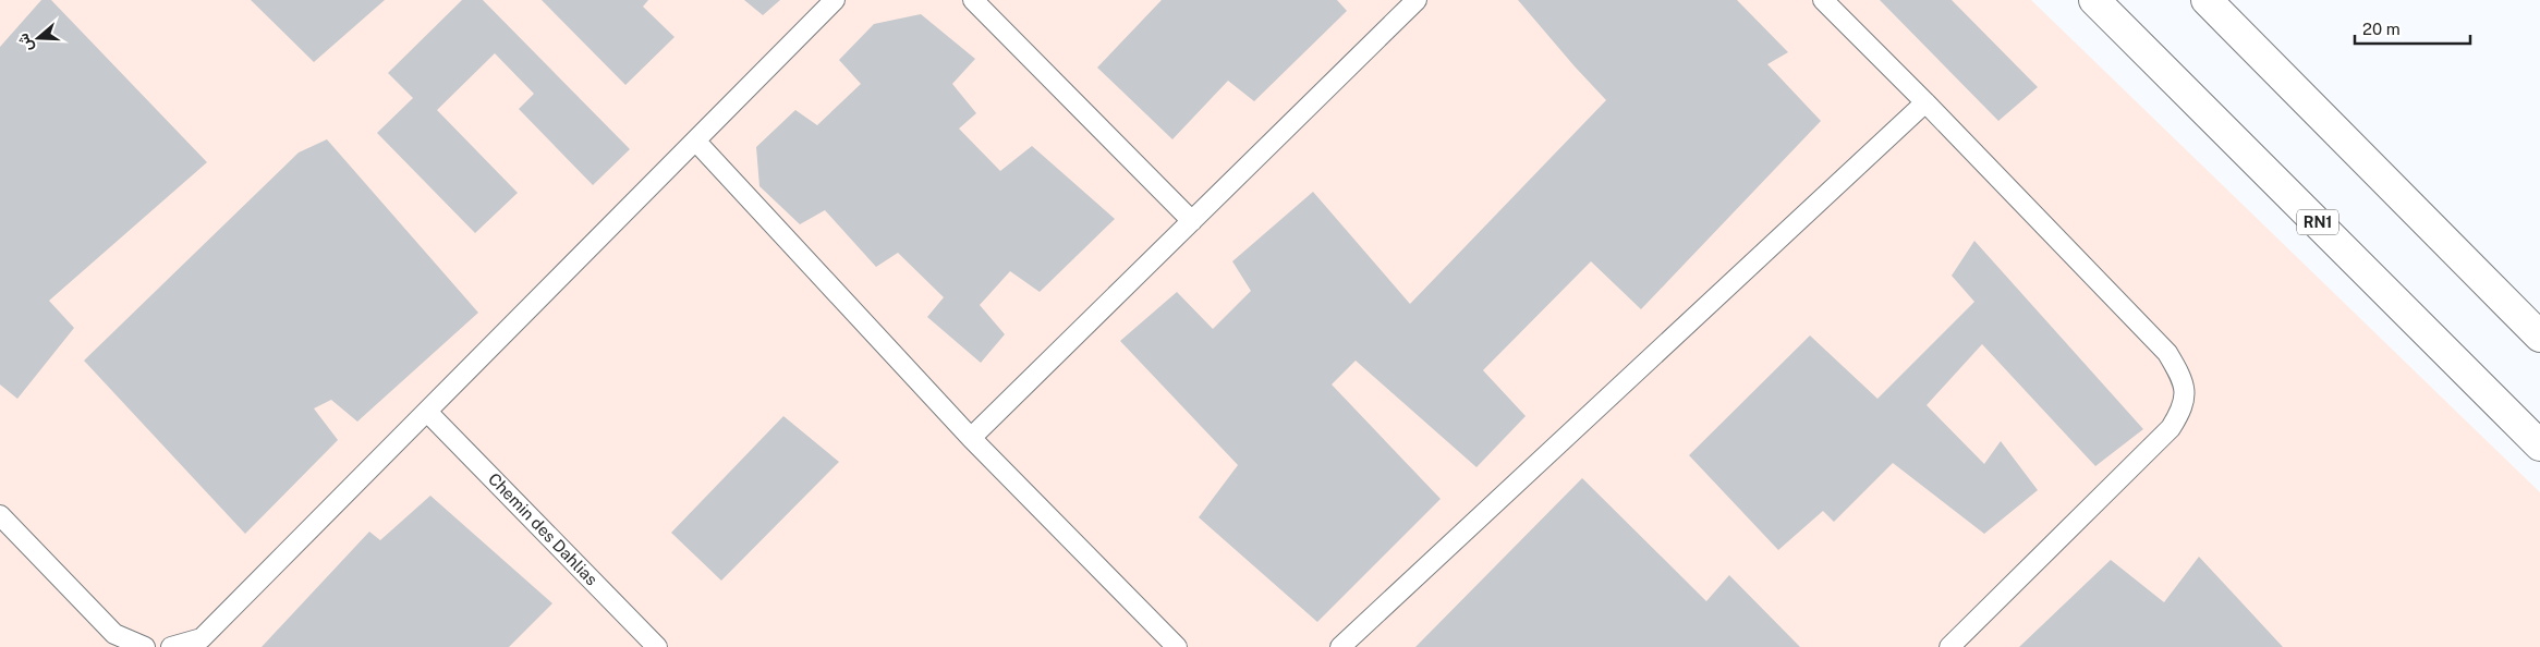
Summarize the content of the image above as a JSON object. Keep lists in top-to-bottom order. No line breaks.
{"streets":{"highway":["RN1"],"lane":["Chemin des Dahlias"]},"scale_bar":"20 m","north":"left"}
